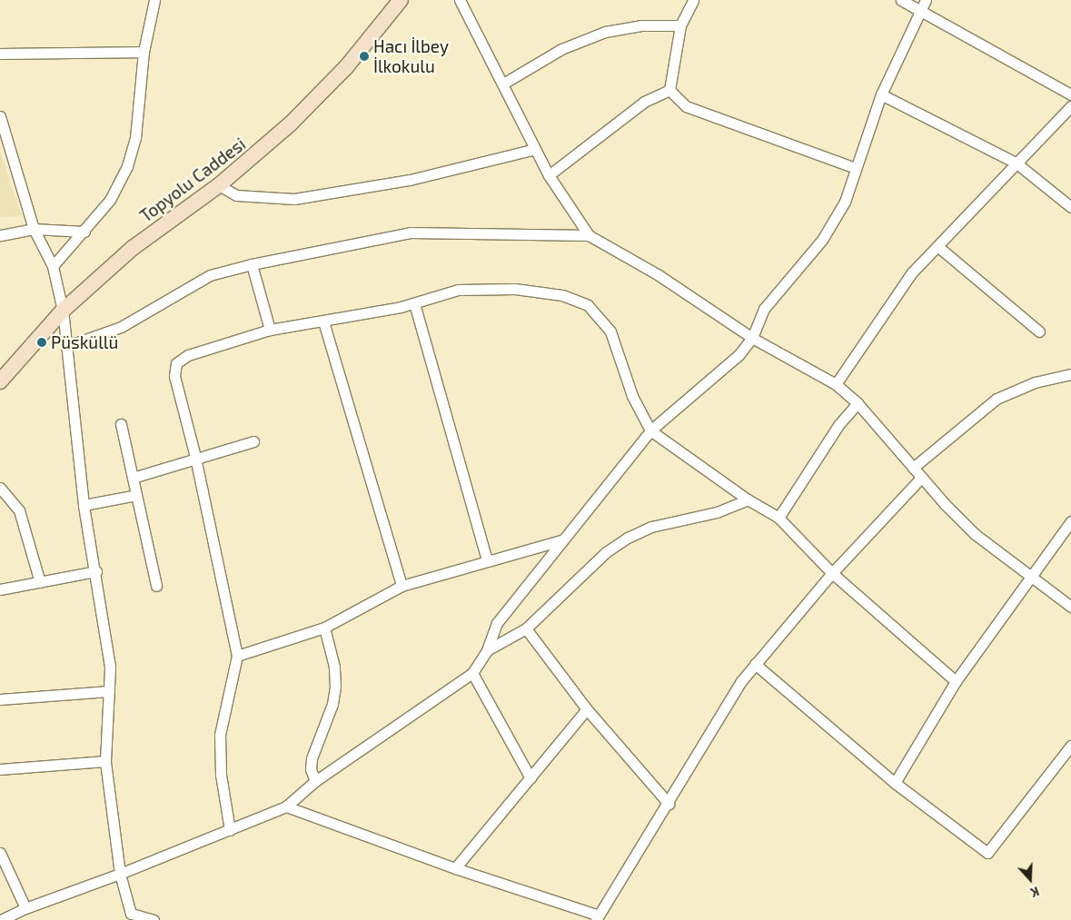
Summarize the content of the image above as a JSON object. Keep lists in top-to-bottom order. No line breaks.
{"streets":{"street":["Topyolu Caddesi"]},"places":["Hacı İlbey İlkokulu","Püsküllü"],"north":"bottom"}
